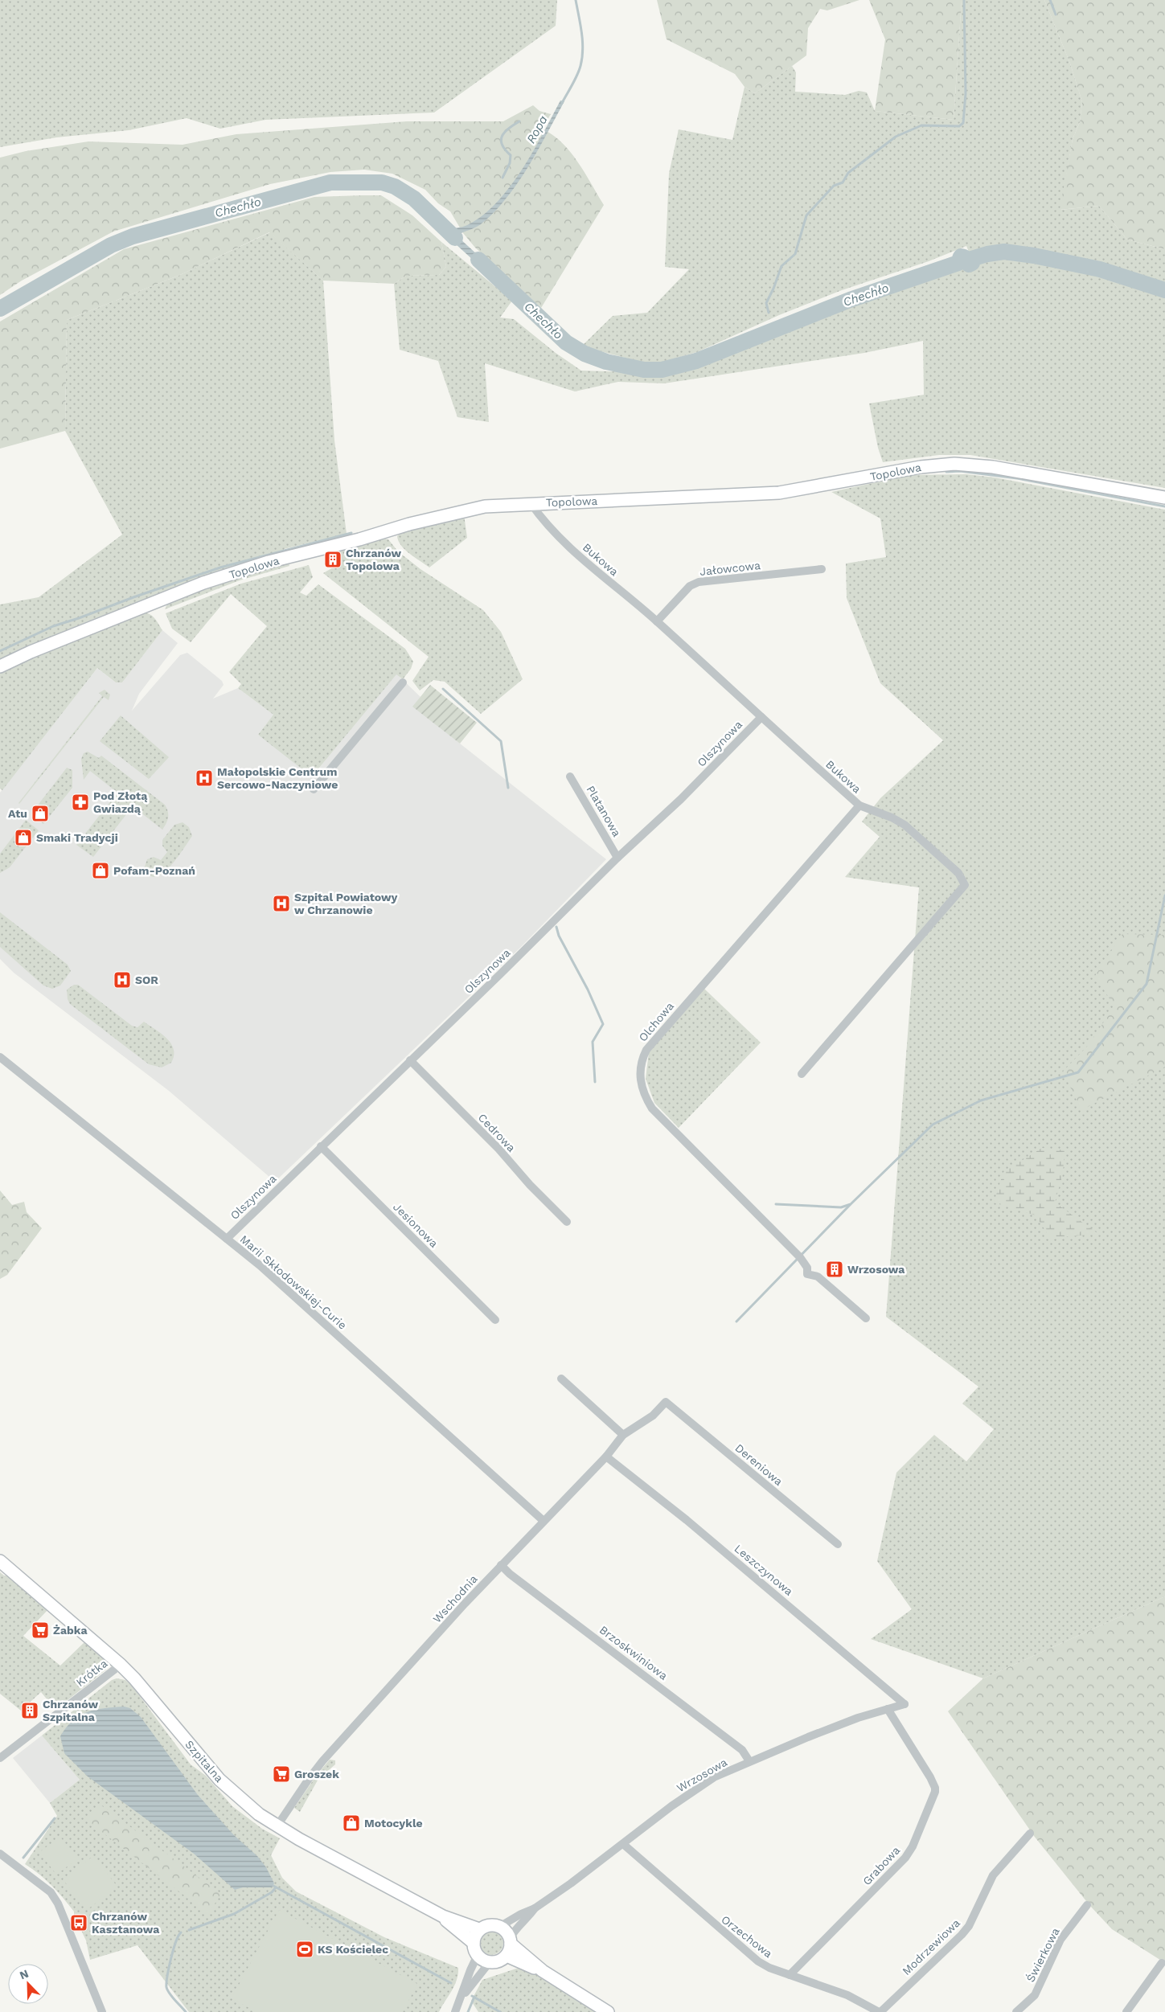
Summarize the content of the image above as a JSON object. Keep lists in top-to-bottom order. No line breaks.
{"streets":{"street":["Topolowa","Bukowa","Jałowcowa","Olszynowa","Platanowa","Olchowa","Cedrowa","Jesionowa","Marii Skłodowskiej-Curie","Dereniowa","Leszczynowa","Wschodnia","Brzoskwiniowa","Krótka","Szpitalna","Wrzosowa","Grabowa","Orzechowa","Modrzewiowa","Świerkowa"]},"crossings":[["Topolowa","Bukowa"],["Bukowa","Jałowcowa"],["Bukowa","Olszynowa"],["Bukowa","Olchowa"],["Olszynowa","Platanowa"],["Olszynowa","Cedrowa"],["Olszynowa","Jesionowa"],["Olszynowa","Marii Skłodowskiej-Curie"],["Marii Skłodowskiej-Curie","Wschodnia"],["Dereniowa","Wschodnia"],["Leszczynowa","Wschodnia"],["Leszczynowa","Wrzosowa"],["Wschodnia","Brzoskwiniowa"],["Wschodnia","Szpitalna"],["Brzoskwiniowa","Wrzosowa"],["Krótka","Szpitalna"],["Szpitalna","Wrzosowa"],["Wrzosowa","Grabowa"],["Wrzosowa","Orzechowa"],["Grabowa","Orzechowa"],["Orzechowa","Modrzewiowa"]],"water":["Ropa","Chechło"],"places":{"building":["Chrzanów Topolowa","Wrzosowa","Chrzanów Szpitalna"],"hospital":["Małopolskie Centrum Sercowo-Naczyniowe","Szpital Powiatowy w Chrzanowie","SOR"],"pharmacy":["Pod Złotą Gwiazdą"],"shop":["Atu","Smaki Tradycji","Pofam-Poznań","Motocykle"],"supermarket":["Żabka","Groszek"],"bus stop":["Chrzanów Kasztanowa"],"sports":["KS Kościelec"]},"north":"top left"}
